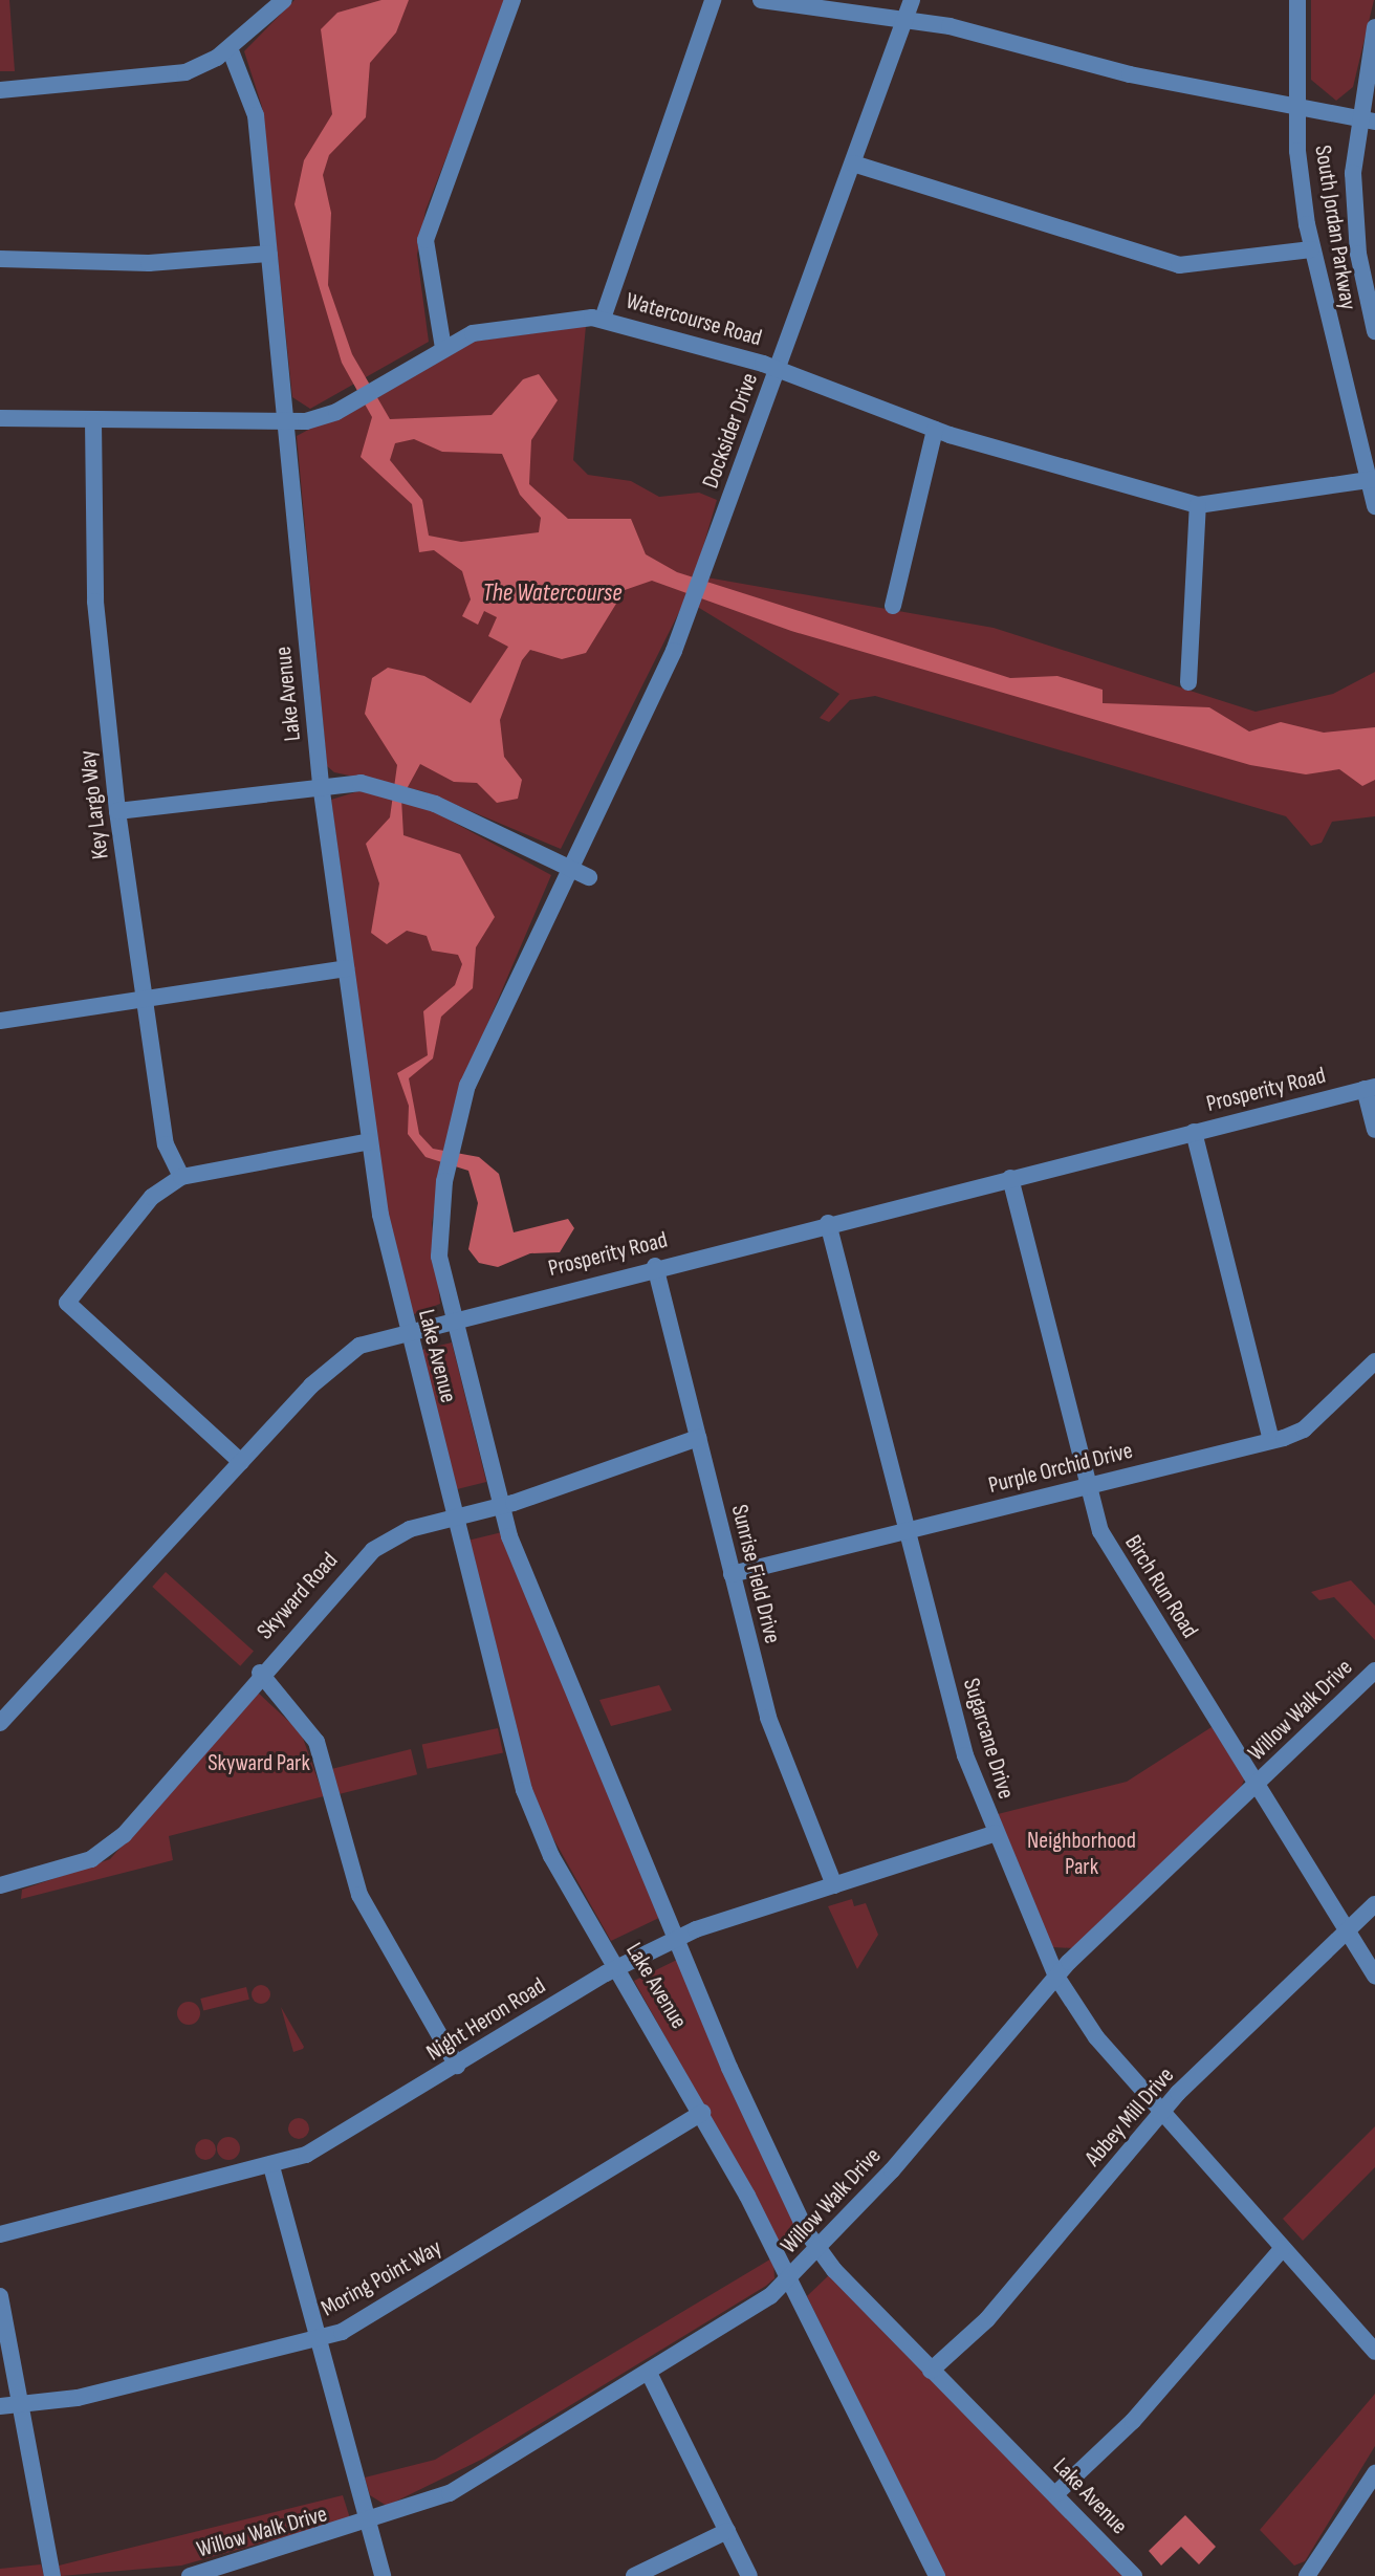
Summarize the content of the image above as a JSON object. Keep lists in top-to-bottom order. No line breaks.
{"streets":{"street":["South Jordan Parkway","Watercourse Road","Docksider Drive","Lake Avenue","Key Largo Way","Prosperity Road","Purple Orchid Drive","Sunrise Field Drive","Birch Run Road","Skyward Road","Willow Walk Drive","Sugarcane Drive","Night Heron Road","Abbey Mill Drive","Moring Point Way"]},"crossings":[["South Jordan Parkway","Watercourse Road"],["Watercourse Road","Docksider Drive"],["Watercourse Road","Lake Avenue"],["Watercourse Road","Key Largo Way"],["Docksider Drive","Lake Avenue"],["Lake Avenue","Prosperity Road"],["Lake Avenue","Skyward Road"],["Lake Avenue","Willow Walk Drive"],["Lake Avenue","Night Heron Road"],["Lake Avenue","Abbey Mill Drive"],["Lake Avenue","Moring Point Way"],["Prosperity Road","Sunrise Field Drive"],["Prosperity Road","Birch Run Road"],["Prosperity Road","Sugarcane Drive"],["Purple Orchid Drive","Sunrise Field Drive"],["Purple Orchid Drive","Birch Run Road"],["Purple Orchid Drive","Sugarcane Drive"],["Sunrise Field Drive","Skyward Road"],["Sunrise Field Drive","Night Heron Road"],["Birch Run Road","Willow Walk Drive"],["Birch Run Road","Abbey Mill Drive"],["Willow Walk Drive","Sugarcane Drive"],["Sugarcane Drive","Night Heron Road"],["Sugarcane Drive","Abbey Mill Drive"]],"water":["The Watercourse"],"parks":["Skyward Park","Neighborhood Park"]}
